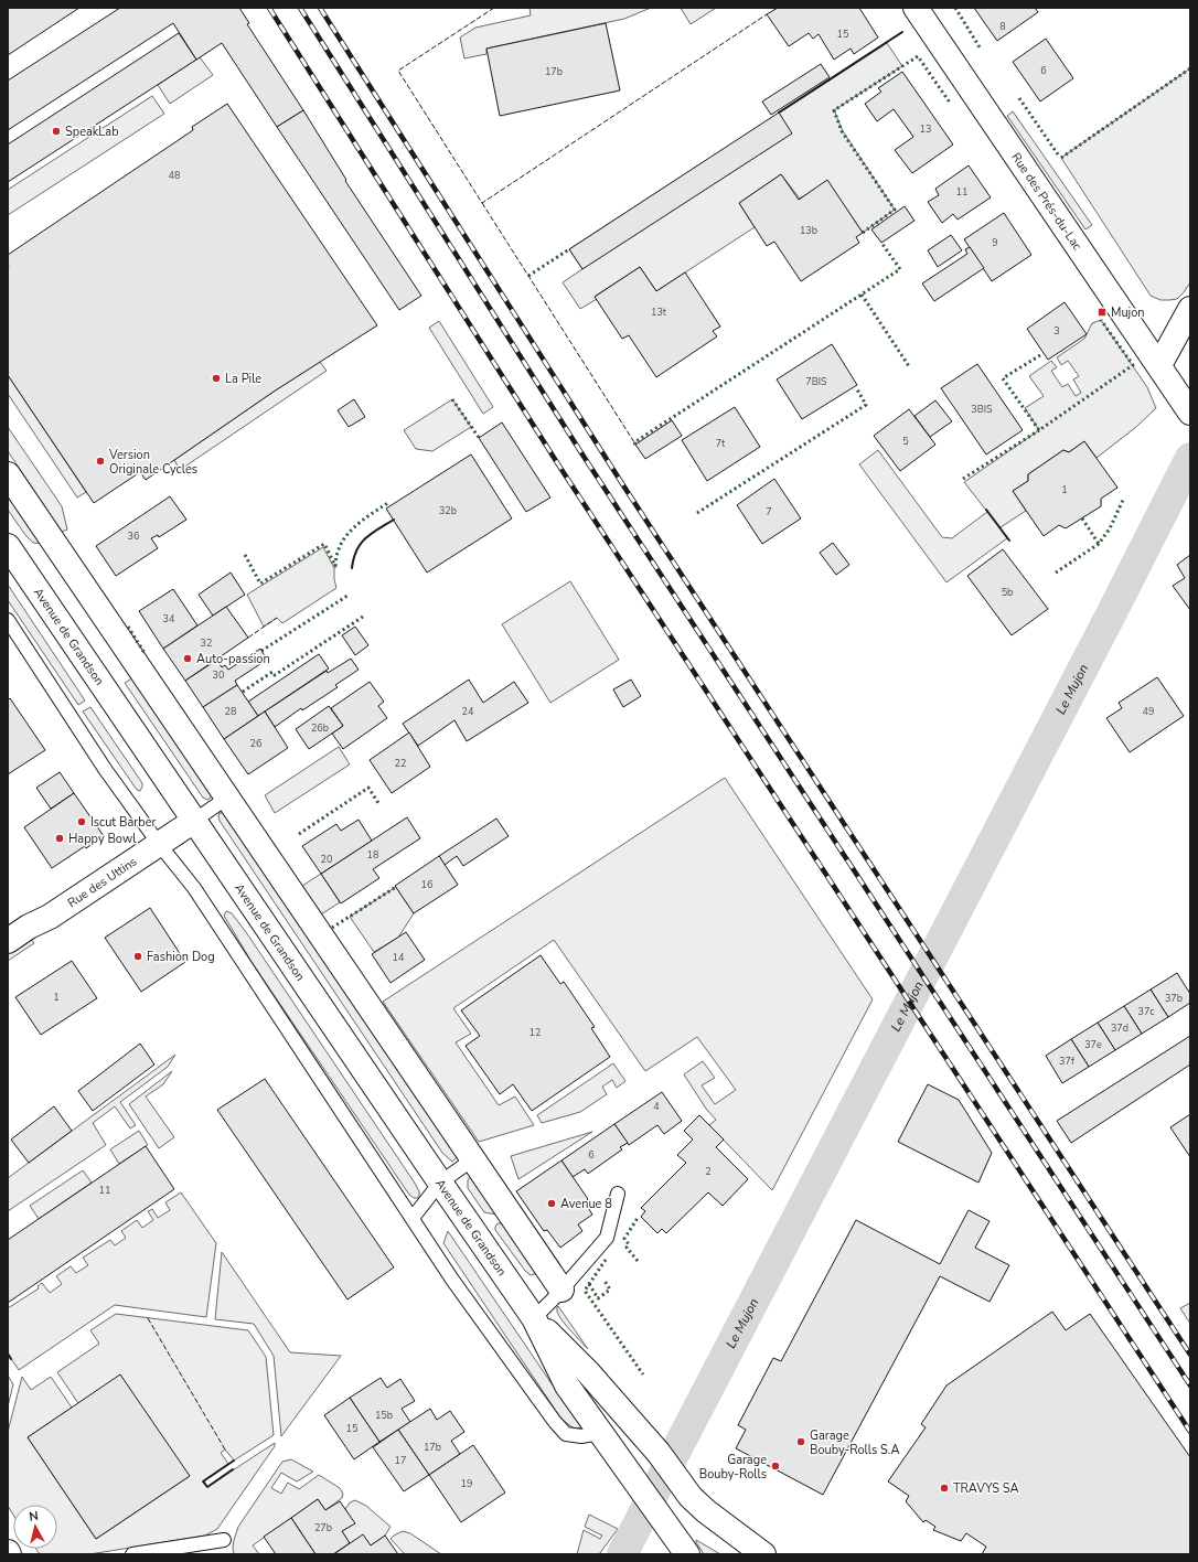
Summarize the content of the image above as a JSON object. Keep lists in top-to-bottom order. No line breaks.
{"streets":{"street":["Rue des Prés-du-Lac","Avenue de Grandson","Rue des Uttins"]},"crossings":[["Avenue de Grandson","Rue des Uttins"]],"water":["Le Mujon"],"places":{"other":["SpeakLab","La Pile","Version Originale Cycles","Auto-passion","Iscut Barber","Happy Bowl","Fashion Dog","Avenue 8","Garage Bouby-Rolls S.A","Garage Bouby-Rolls","TRAVYS SA"],"transit":["Mujon"]},"house_numbers":["8","15","6","17b","13","48","11","13b","9","13t","3","7BIS","3BIS","5","7t","1","32b","7","36","5b","34","32","30","28","24","49","26b","26","22","18","20","16","14","1","37b","37c","37d","12","37e","37f","4","6","2","11","15b","15","17b","17","19","27b"],"north":"top"}
